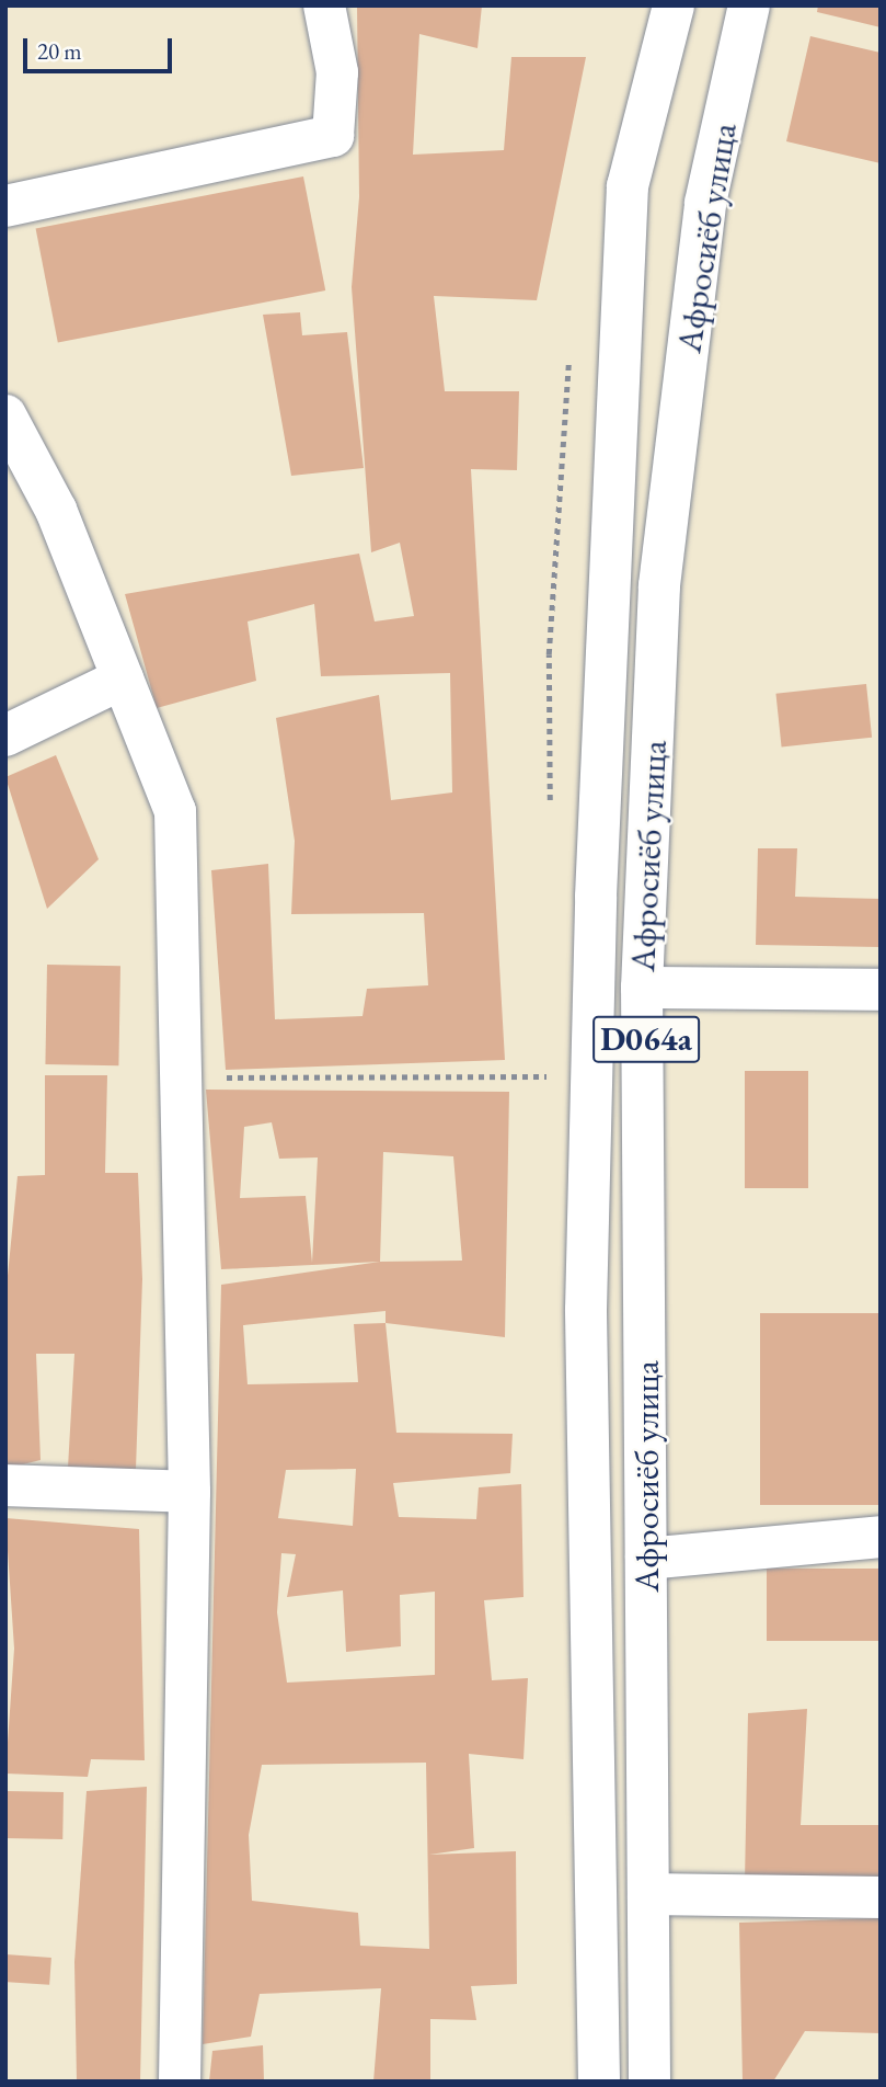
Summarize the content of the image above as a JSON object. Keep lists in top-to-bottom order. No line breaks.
{"streets":{"main road":["Афросиёб улица","D064a"]},"scale_bar":"20 m"}
